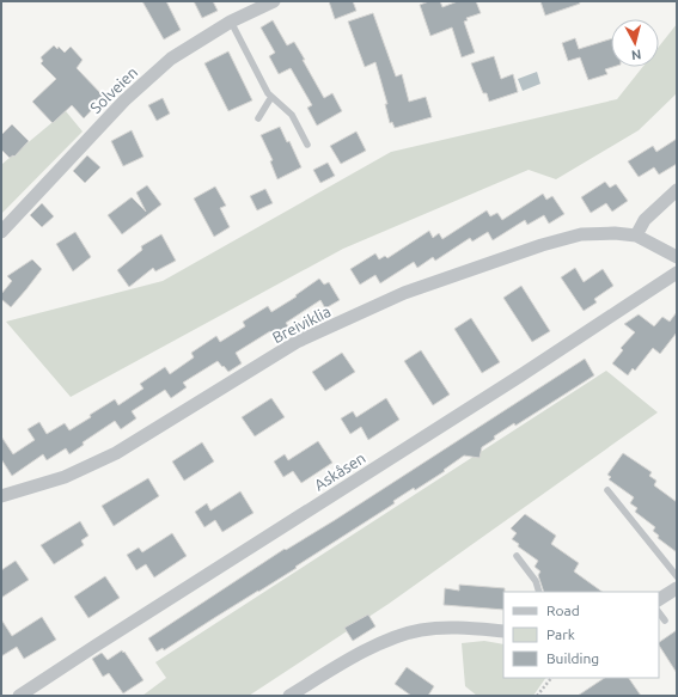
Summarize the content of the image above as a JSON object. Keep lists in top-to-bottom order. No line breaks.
{"streets":{"street":["Solveien","Breiviklia","Askåsen"]},"legend":["Road","Park","Building"],"north":"bottom"}
